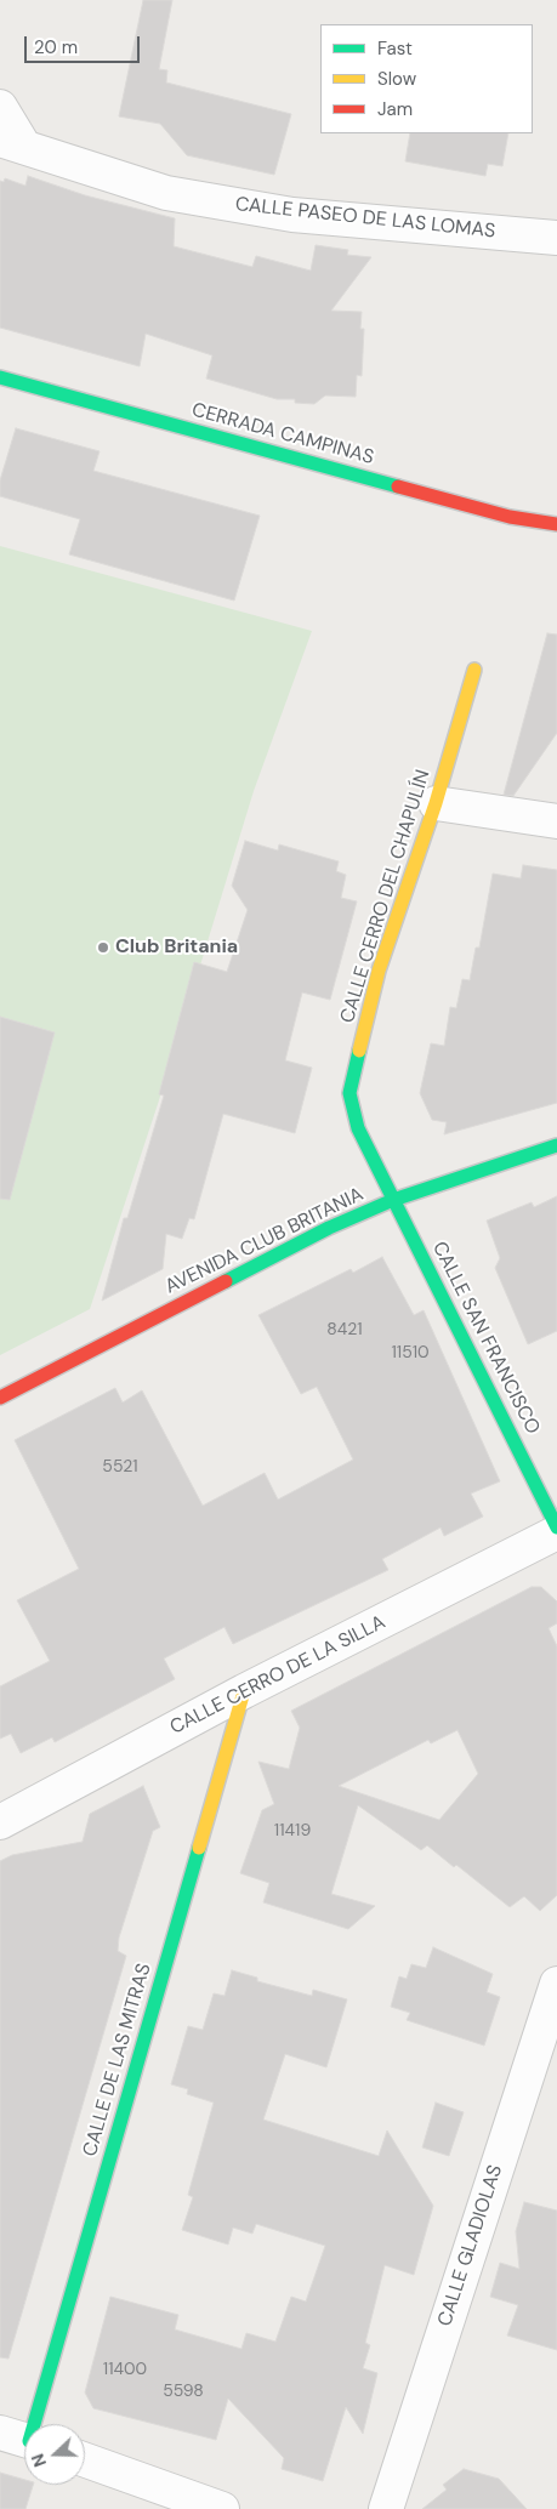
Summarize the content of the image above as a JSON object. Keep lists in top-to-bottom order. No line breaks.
{"streets":{"street":["CALLE PASEO DE LAS LOMAS","CERRADA CAMPINAS","CALLE CERRO DEL CHAPULÍN","AVENIDA CLUB BRITANIA","CALLE SAN FRANCISCO","CALLE CERRO DE LA SILLA","CALLE DE LAS MITRAS","CALLE GLADIOLAS"]},"crossings":[["CALLE CERRO DEL CHAPULÍN","AVENIDA CLUB BRITANIA"],["CALLE CERRO DEL CHAPULÍN","CALLE SAN FRANCISCO"],["AVENIDA CLUB BRITANIA","CALLE SAN FRANCISCO"],["CALLE SAN FRANCISCO","CALLE CERRO DE LA SILLA"],["CALLE CERRO DE LA SILLA","CALLE DE LAS MITRAS"]],"places":["Club Britania"],"house_numbers":["8421","11510","5521","11419","11400","5598"],"legend":["Fast","Slow","Jam"],"scale_bar":"20 m","north":"left"}
